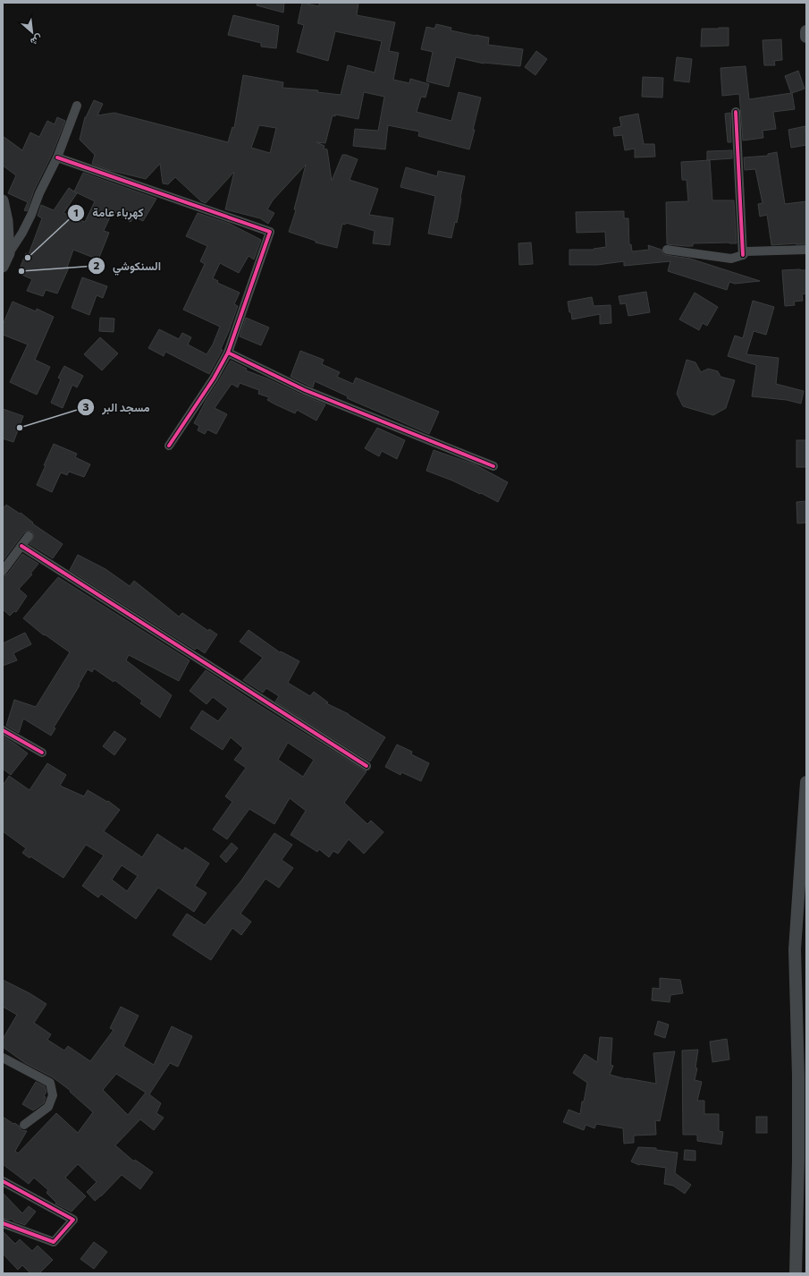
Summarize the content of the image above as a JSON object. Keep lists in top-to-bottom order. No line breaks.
{"places":["كهرباء عامة","السنكوشي","مسجد البر"],"north":"bottom right"}
